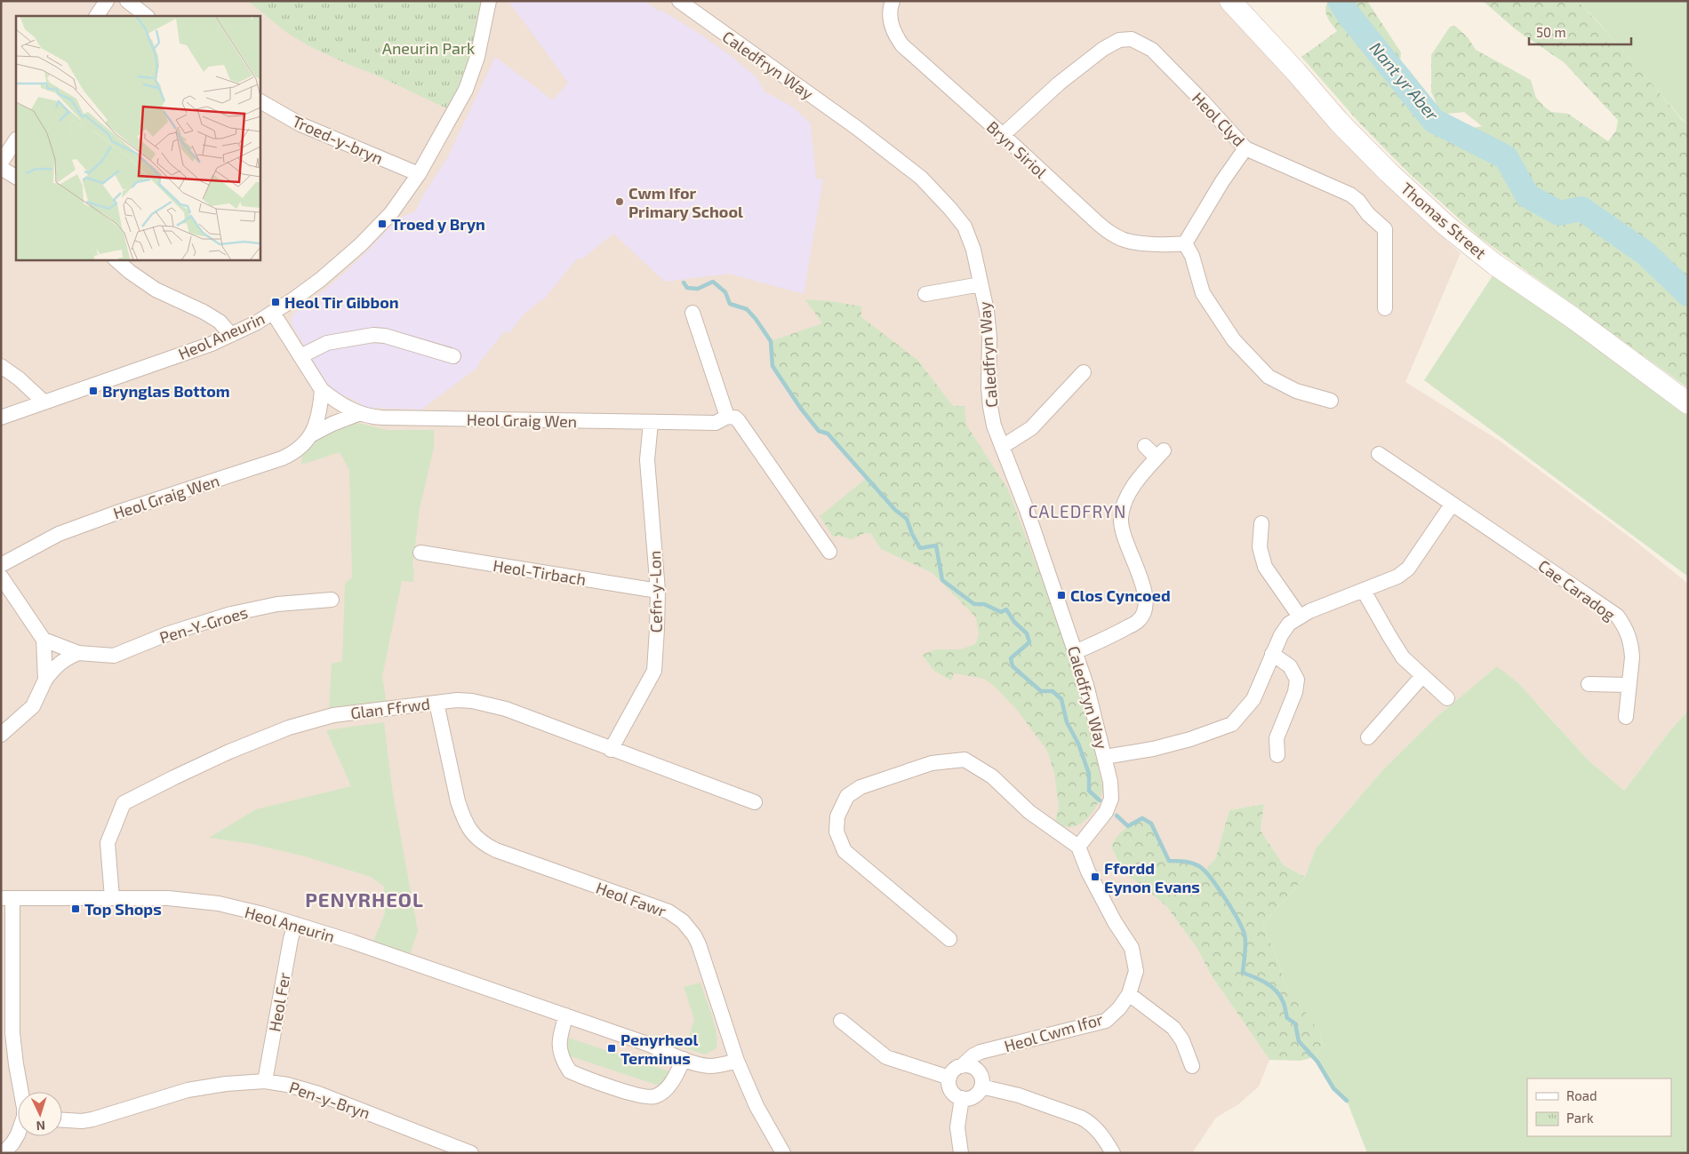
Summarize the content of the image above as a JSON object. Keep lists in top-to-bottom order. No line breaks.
{"streets":{"main road":["Thomas Street"],"street":["Caledfryn Way","Heol Clyd","Troed-y-bryn","Bryn Siriol","Heol Aneurin","Heol Graig Wen","Heol-Tirbach","Cae Caradog","Cefn-y-Lon","Pen-Y-Groes","Glan Ffrwd","Heol Fawr","Heol Fer","Heol Cwm Ifor","Pen-y-Bryn"]},"crossings":[["Caledfryn Way","Heol Cwm Ifor"],["Heol Clyd","Bryn Siriol"],["Troed-y-bryn","Heol Aneurin"],["Heol Aneurin","Heol Graig Wen"],["Heol Aneurin","Glan Ffrwd"],["Heol Aneurin","Heol Fawr"],["Heol Aneurin","Heol Fer"],["Heol Graig Wen","Cefn-y-Lon"],["Heol-Tirbach","Cefn-y-Lon"],["Cefn-y-Lon","Glan Ffrwd"],["Glan Ffrwd","Heol Fawr"],["Heol Fer","Pen-y-Bryn"]],"districts":["CALEDFRYN","PENYRHEOL"],"water":["Nant yr Aber"],"parks":["Aneurin Park"],"places":{"other":["Cwm Ifor Primary School"],"transit":["Troed y Bryn","Heol Tir Gibbon","Brynglas Bottom","Clos Cyncoed","Ffordd Eynon Evans","Top Shops","Penyrheol Terminus"]},"legend":["Road","Park"],"scale_bar":"50 m","north":"bottom"}
